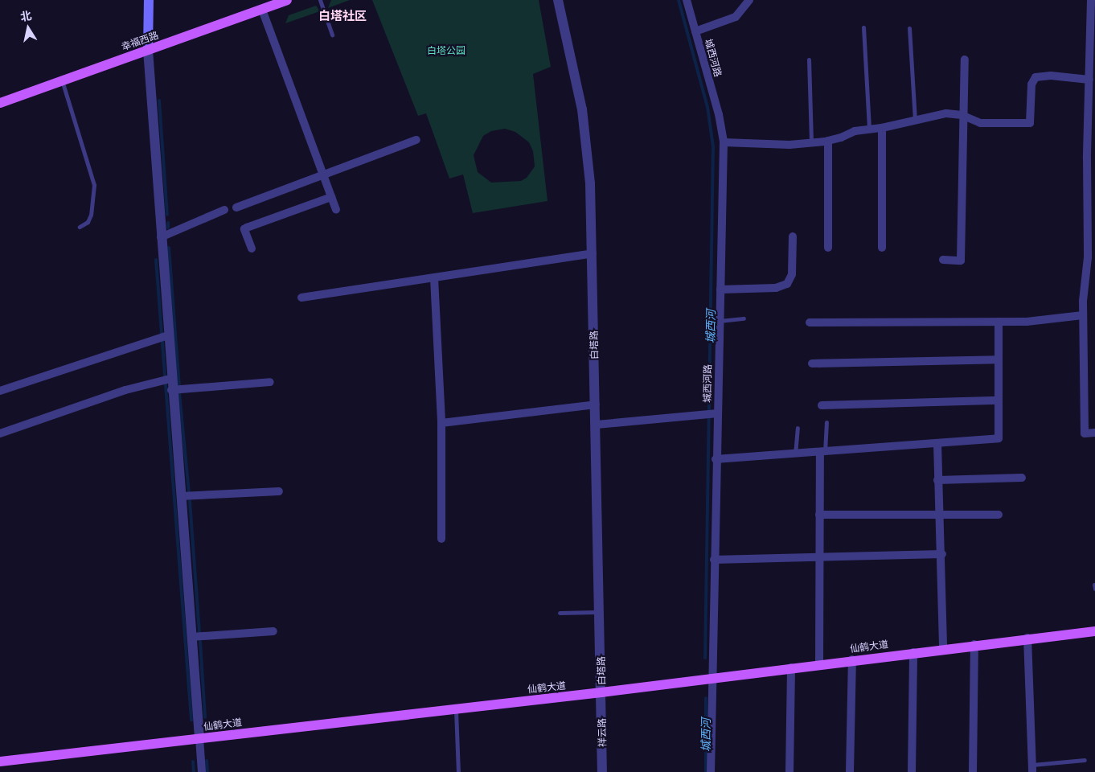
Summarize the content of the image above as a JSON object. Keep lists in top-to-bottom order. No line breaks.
{"streets":{"main road":["幸福西路","仙鹤大道"],"street":["城西河路","白塔路","祥云路"]},"crossings":[["城西河路","仙鹤大道"],["白塔路","仙鹤大道"],["白塔路","祥云路"],["仙鹤大道","祥云路"]],"districts":["白塔社区"],"water":["城西河"],"parks":["白塔公园"],"north":"top"}
